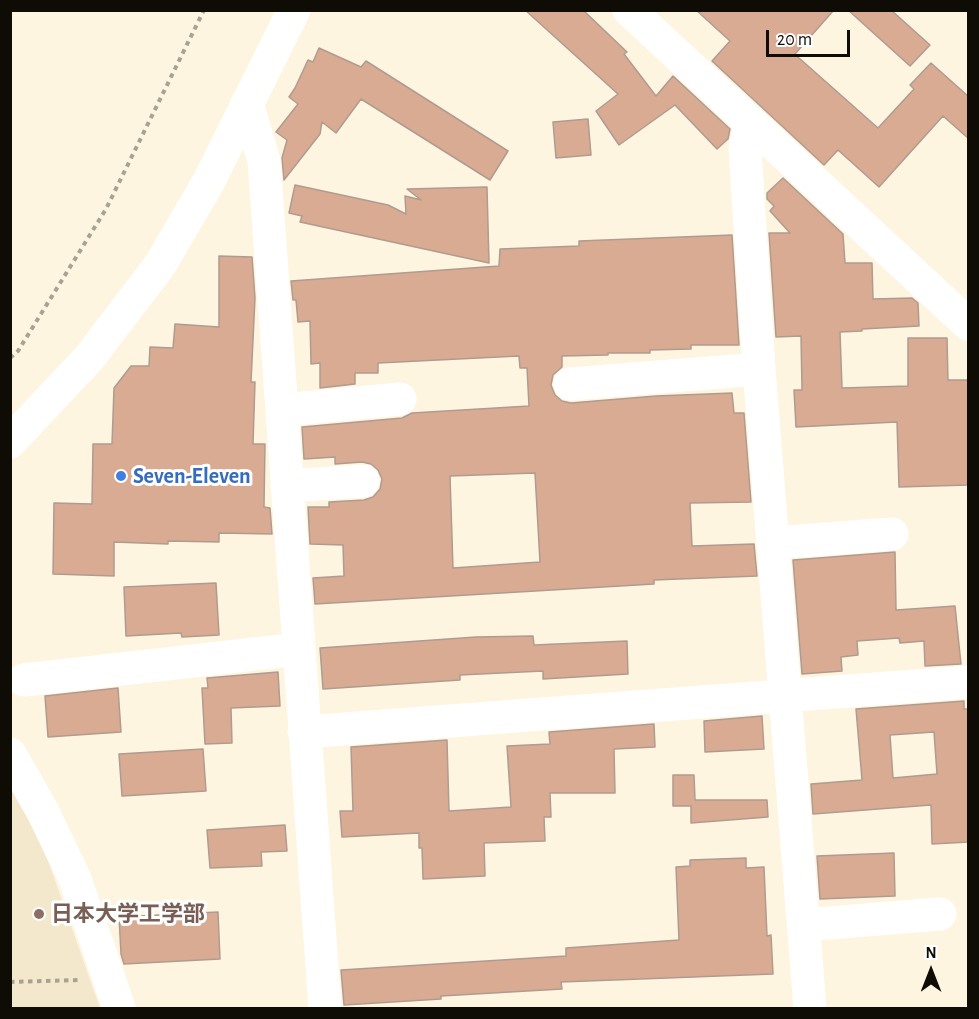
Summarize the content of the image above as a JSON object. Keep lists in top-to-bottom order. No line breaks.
{"places":["Seven-Eleven","日本大学工学部"],"scale_bar":"20 m","north":"top"}
